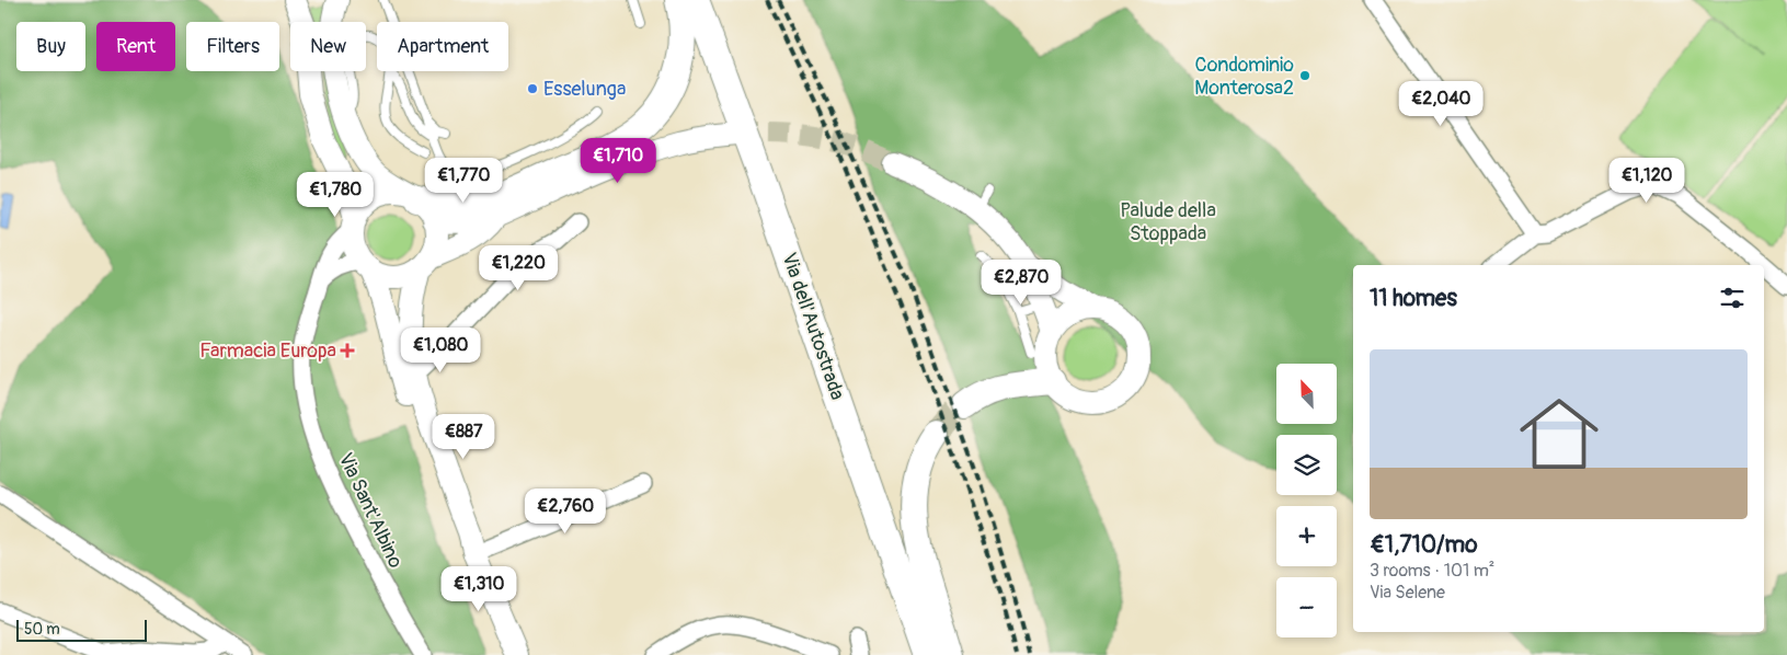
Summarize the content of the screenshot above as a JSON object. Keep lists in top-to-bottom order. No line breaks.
{"streets":{"highway":["Via dell'Autostrada"],"street":["Via Sant'Albino"]},"parks":["Palude della Stoppada"],"places":{"other":["Condominio Monterosa2","Esselunga"],"health":["Farmacia Europa"]},"scale_bar":"50 m","north":"top left","page":{"chip":["Buy","Rent","Filters","New","Apartment"],"price":["€2,040","€1,710","€1,770","€1,120","€1,780","€1,220","€2,870","€1,080","€887","€2,760","€1,310"],"heading":"11 homes","list":[{"name":"€1,710/mo","note":"3 rooms · 101 m² · Via Selene"}],"map_buttons":["+","−"],"scale":"50 m"}}
